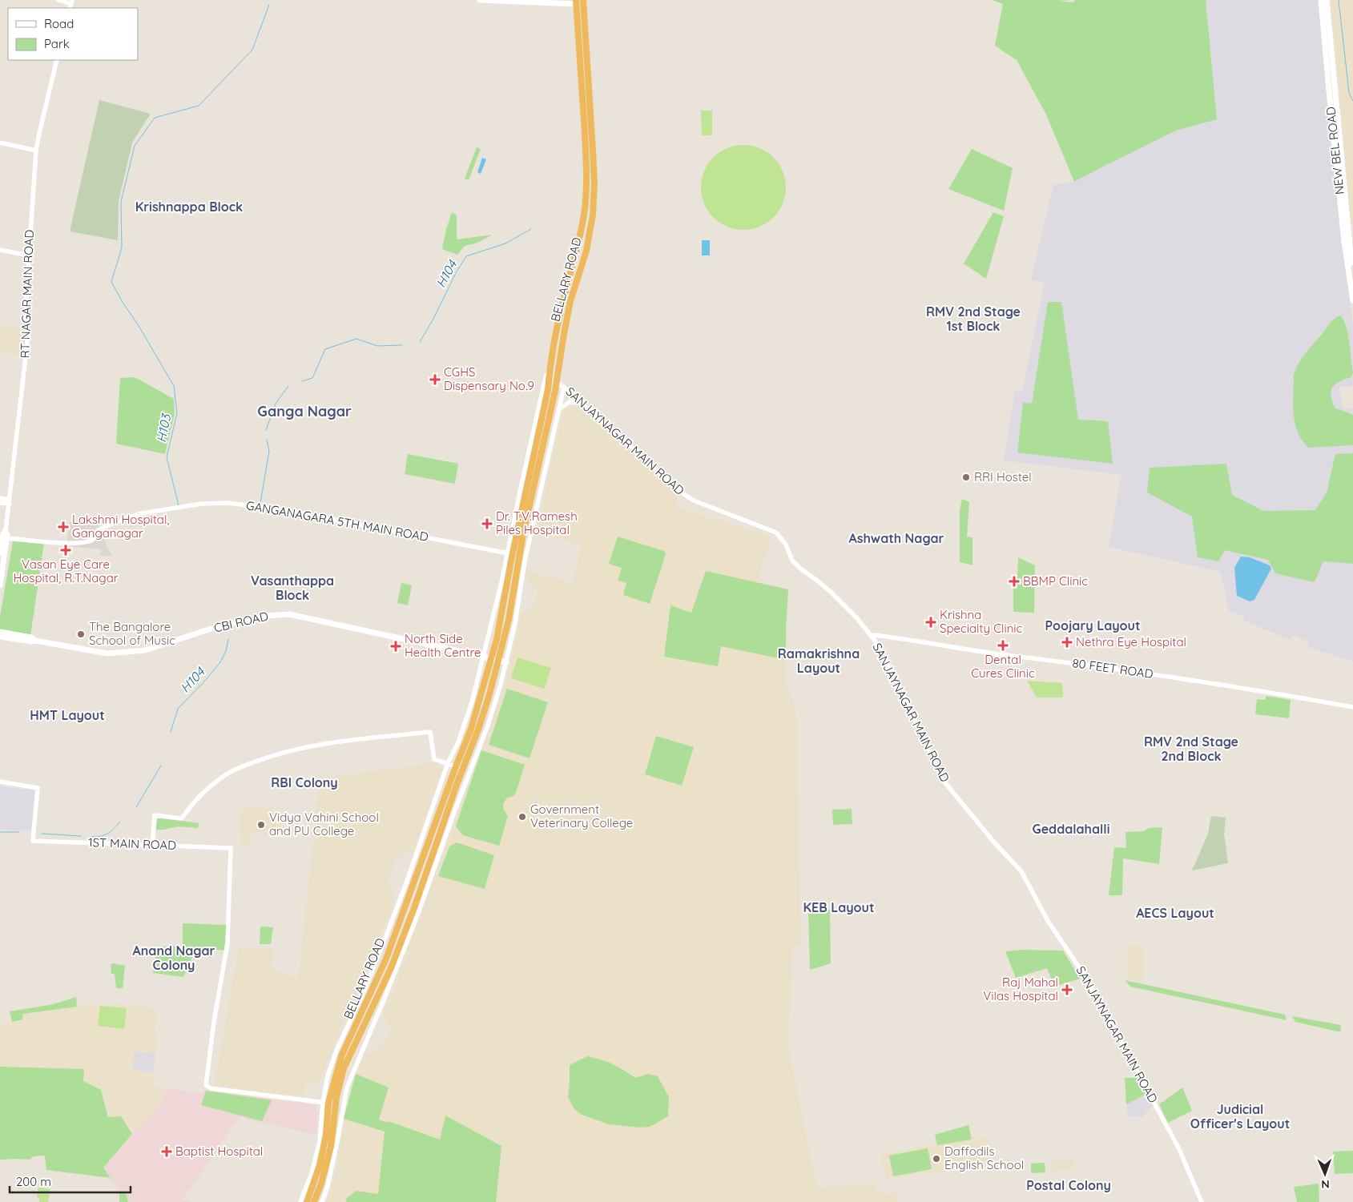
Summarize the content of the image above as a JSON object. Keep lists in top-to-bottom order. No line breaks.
{"streets":{"highway":["BELLARY ROAD"],"main road":["NEW BEL ROAD","RT NAGAR MAIN ROAD","CBI ROAD"],"street":["SANJAYNAGAR MAIN ROAD","GANGANAGARA 5TH MAIN ROAD","80 FEET ROAD","1ST MAIN ROAD"]},"crossings":[["BELLARY ROAD","SANJAYNAGAR MAIN ROAD"],["BELLARY ROAD","GANGANAGARA 5TH MAIN ROAD"],["BELLARY ROAD","1ST MAIN ROAD"],["RT NAGAR MAIN ROAD","GANGANAGARA 5TH MAIN ROAD"],["SANJAYNAGAR MAIN ROAD","80 FEET ROAD"]],"districts":["Krishnappa Block","RMV 2nd Stage 1st Block","Ganga Nagar","Ashwath Nagar","Vasanthappa Block","Poojary Layout","Ramakrishna Layout","HMT Layout","RMV 2nd Stage 2nd Block","RBI Colony","Geddalahalli","KEB Layout","AECS Layout","Anand Nagar Colony","Judicial Officer's Layout","Postal Colony"],"water":["H104","H103"],"places":{"health":["CGHS Dispensary No.9","Dr. T.V.Ramesh Piles Hospital","Lakshmi Hospital, Ganganagar","Vasan Eye Care Hospital, R.T.Nagar","BBMP Clinic","Krishna Specialty Clinic","Nethra Eye Hospital","Dental Cures Clinic","North Side Health Centre","Raj Mahal Vilas Hospital","Baptist Hospital"],"other":["RRI Hostel","The Bangalore School of Music","Government Veterinary College","Vidya Vahini School and PU College","Daffodils English School"]},"legend":["Road","Park"],"scale_bar":"200 m","north":"bottom"}
